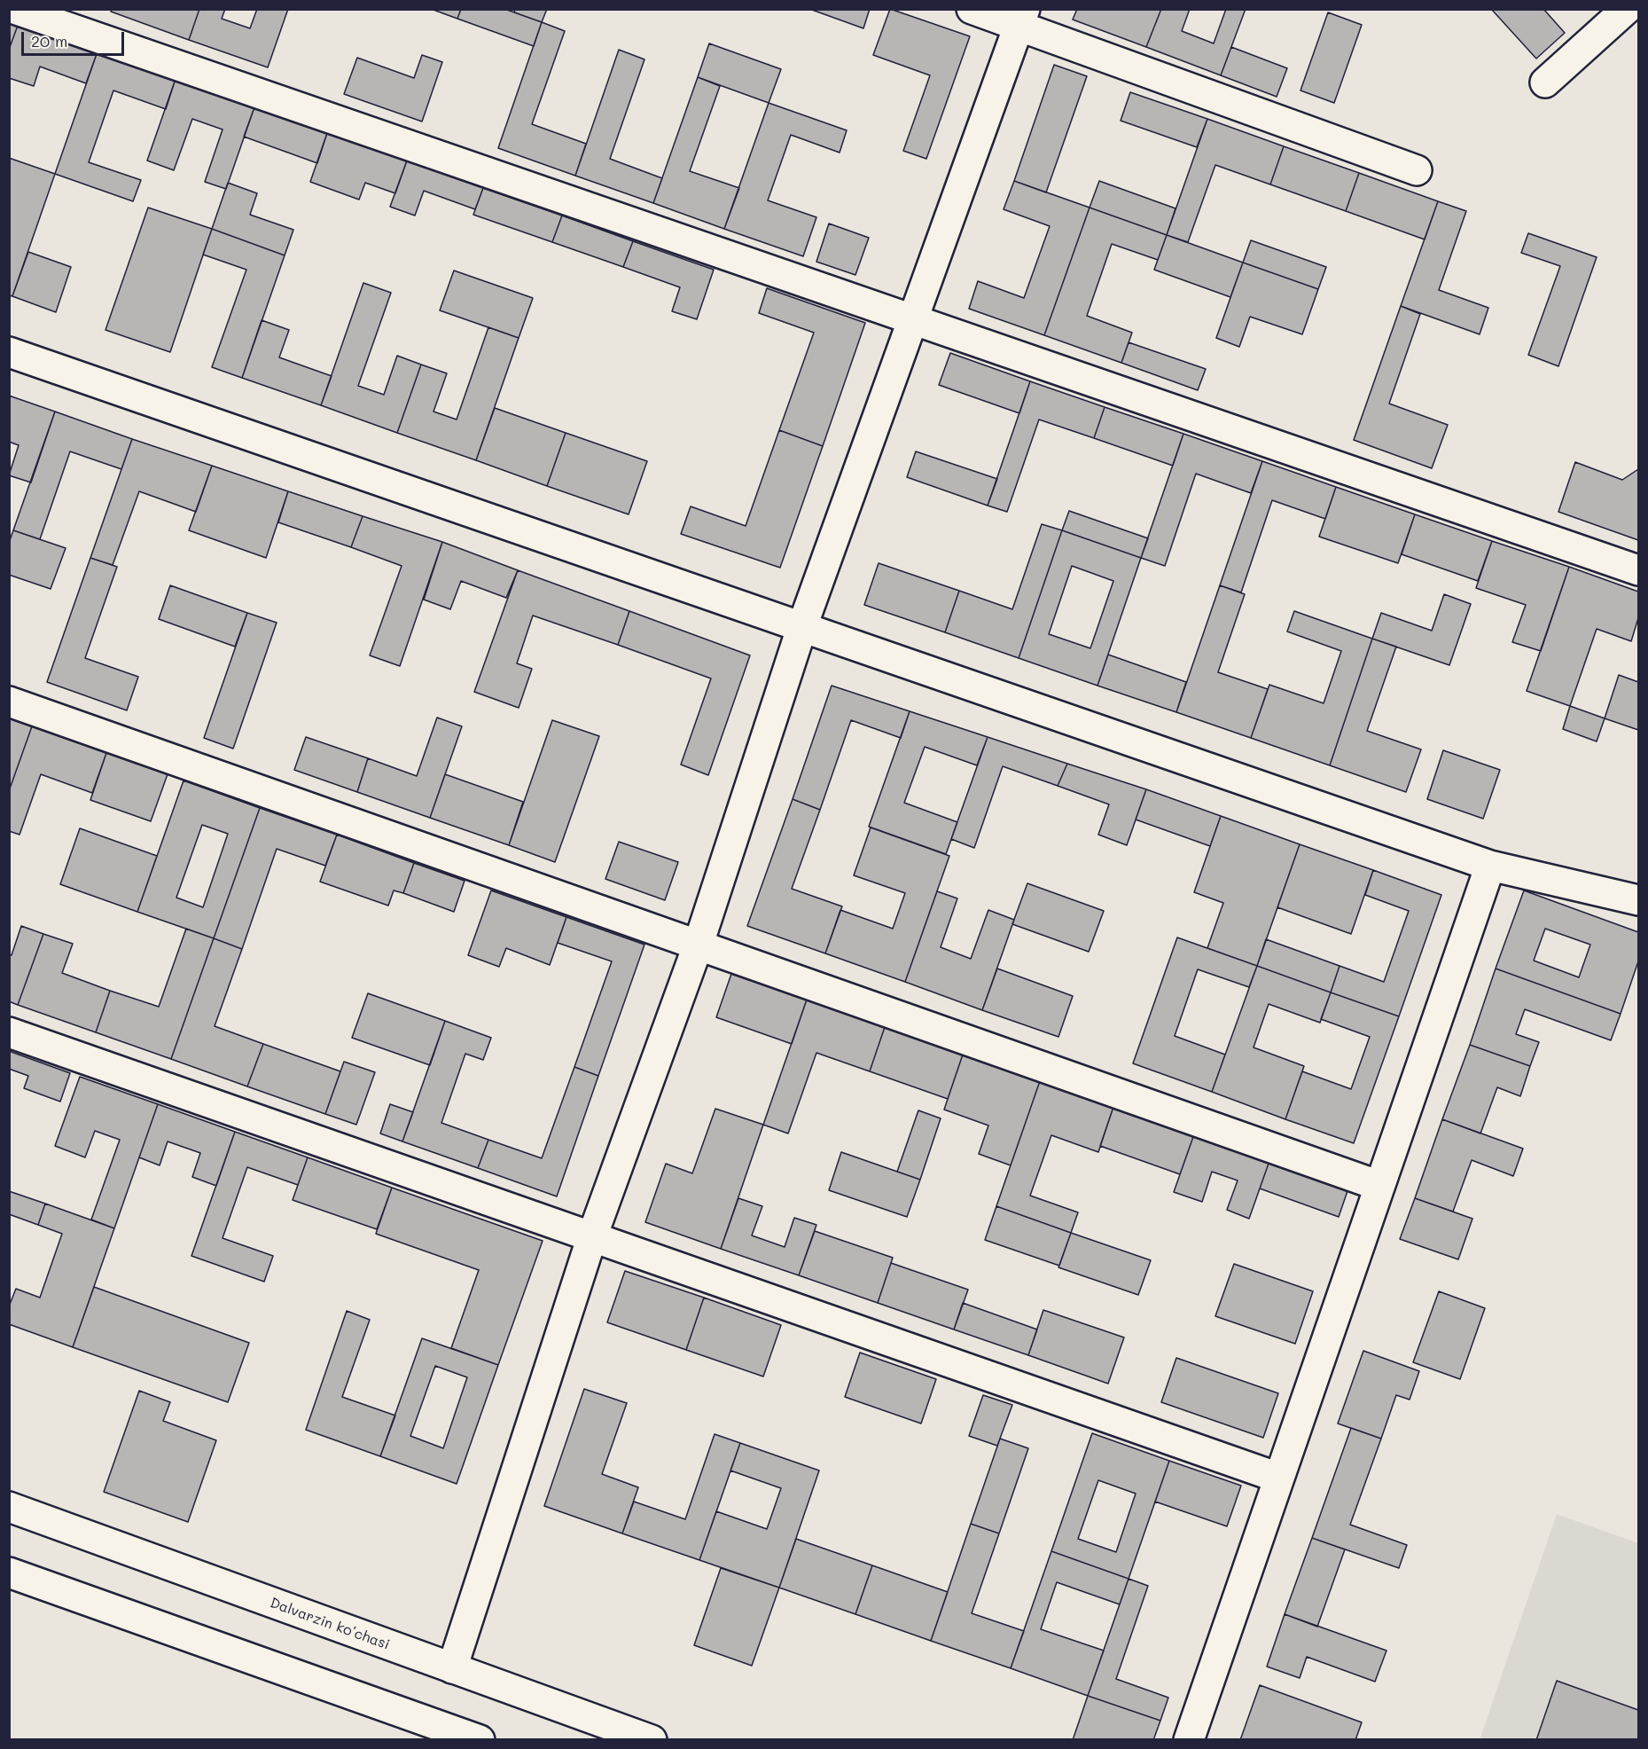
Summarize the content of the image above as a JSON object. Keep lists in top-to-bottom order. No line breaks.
{"streets":{"street":["Dalvarzin koʻchasi"]},"scale_bar":"20 m"}
